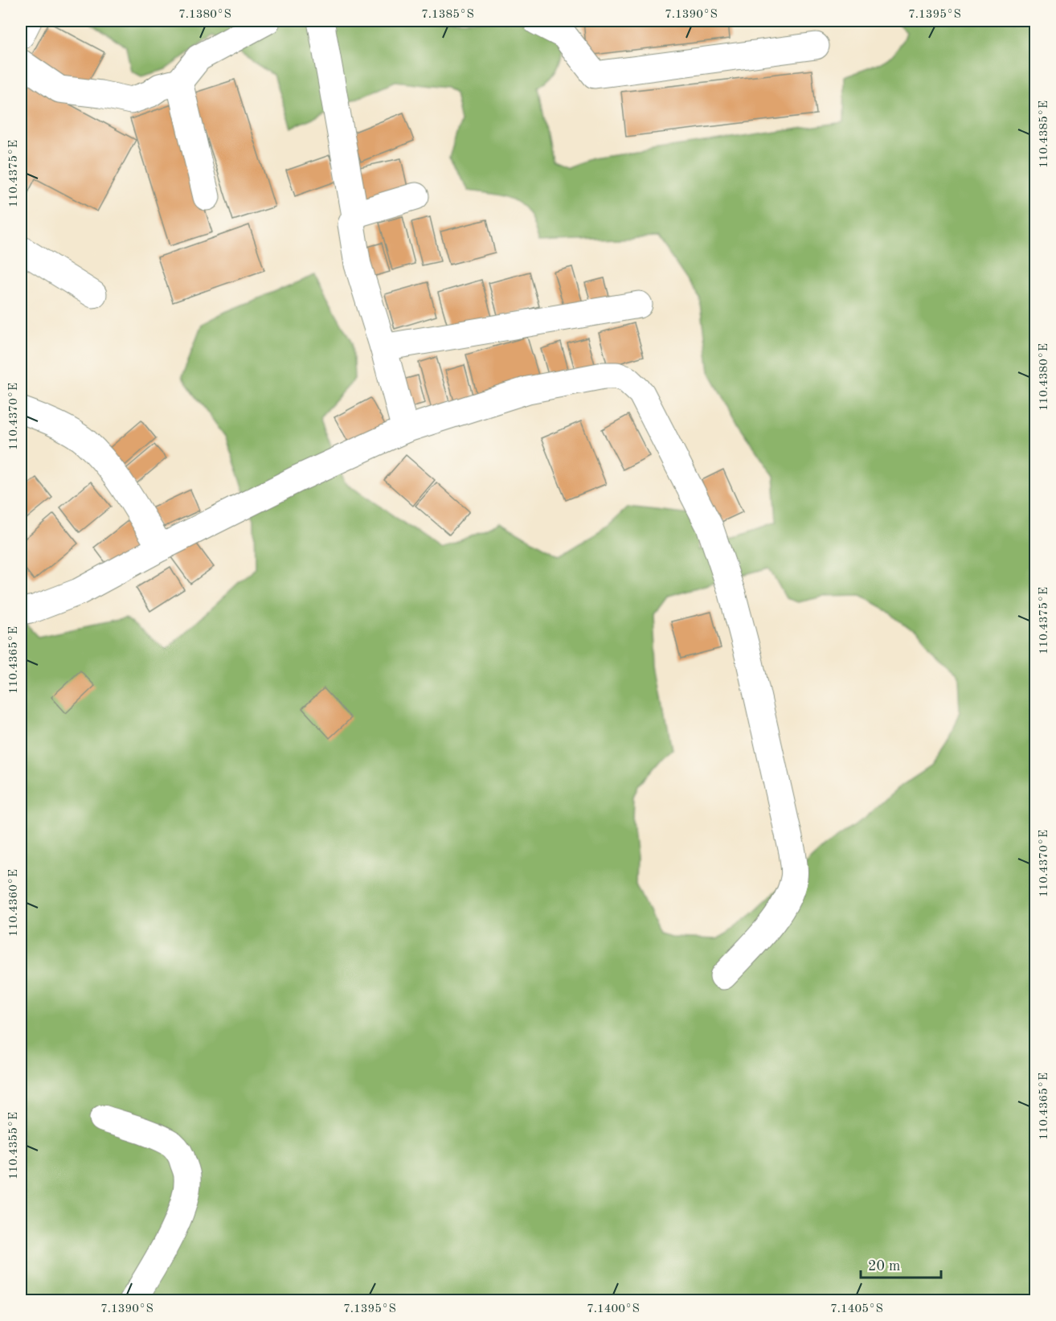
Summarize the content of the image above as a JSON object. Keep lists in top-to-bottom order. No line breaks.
{"scale_bar":"20 m","coordinates":["7.1380°S","7.1385°S","7.1390°S","7.1395°S","110.4385°E","110.4375°E","110.4380°E","110.4370°E","110.4365°E","110.4360°E","110.4355°E","7.1400°S","7.1405°S"]}
